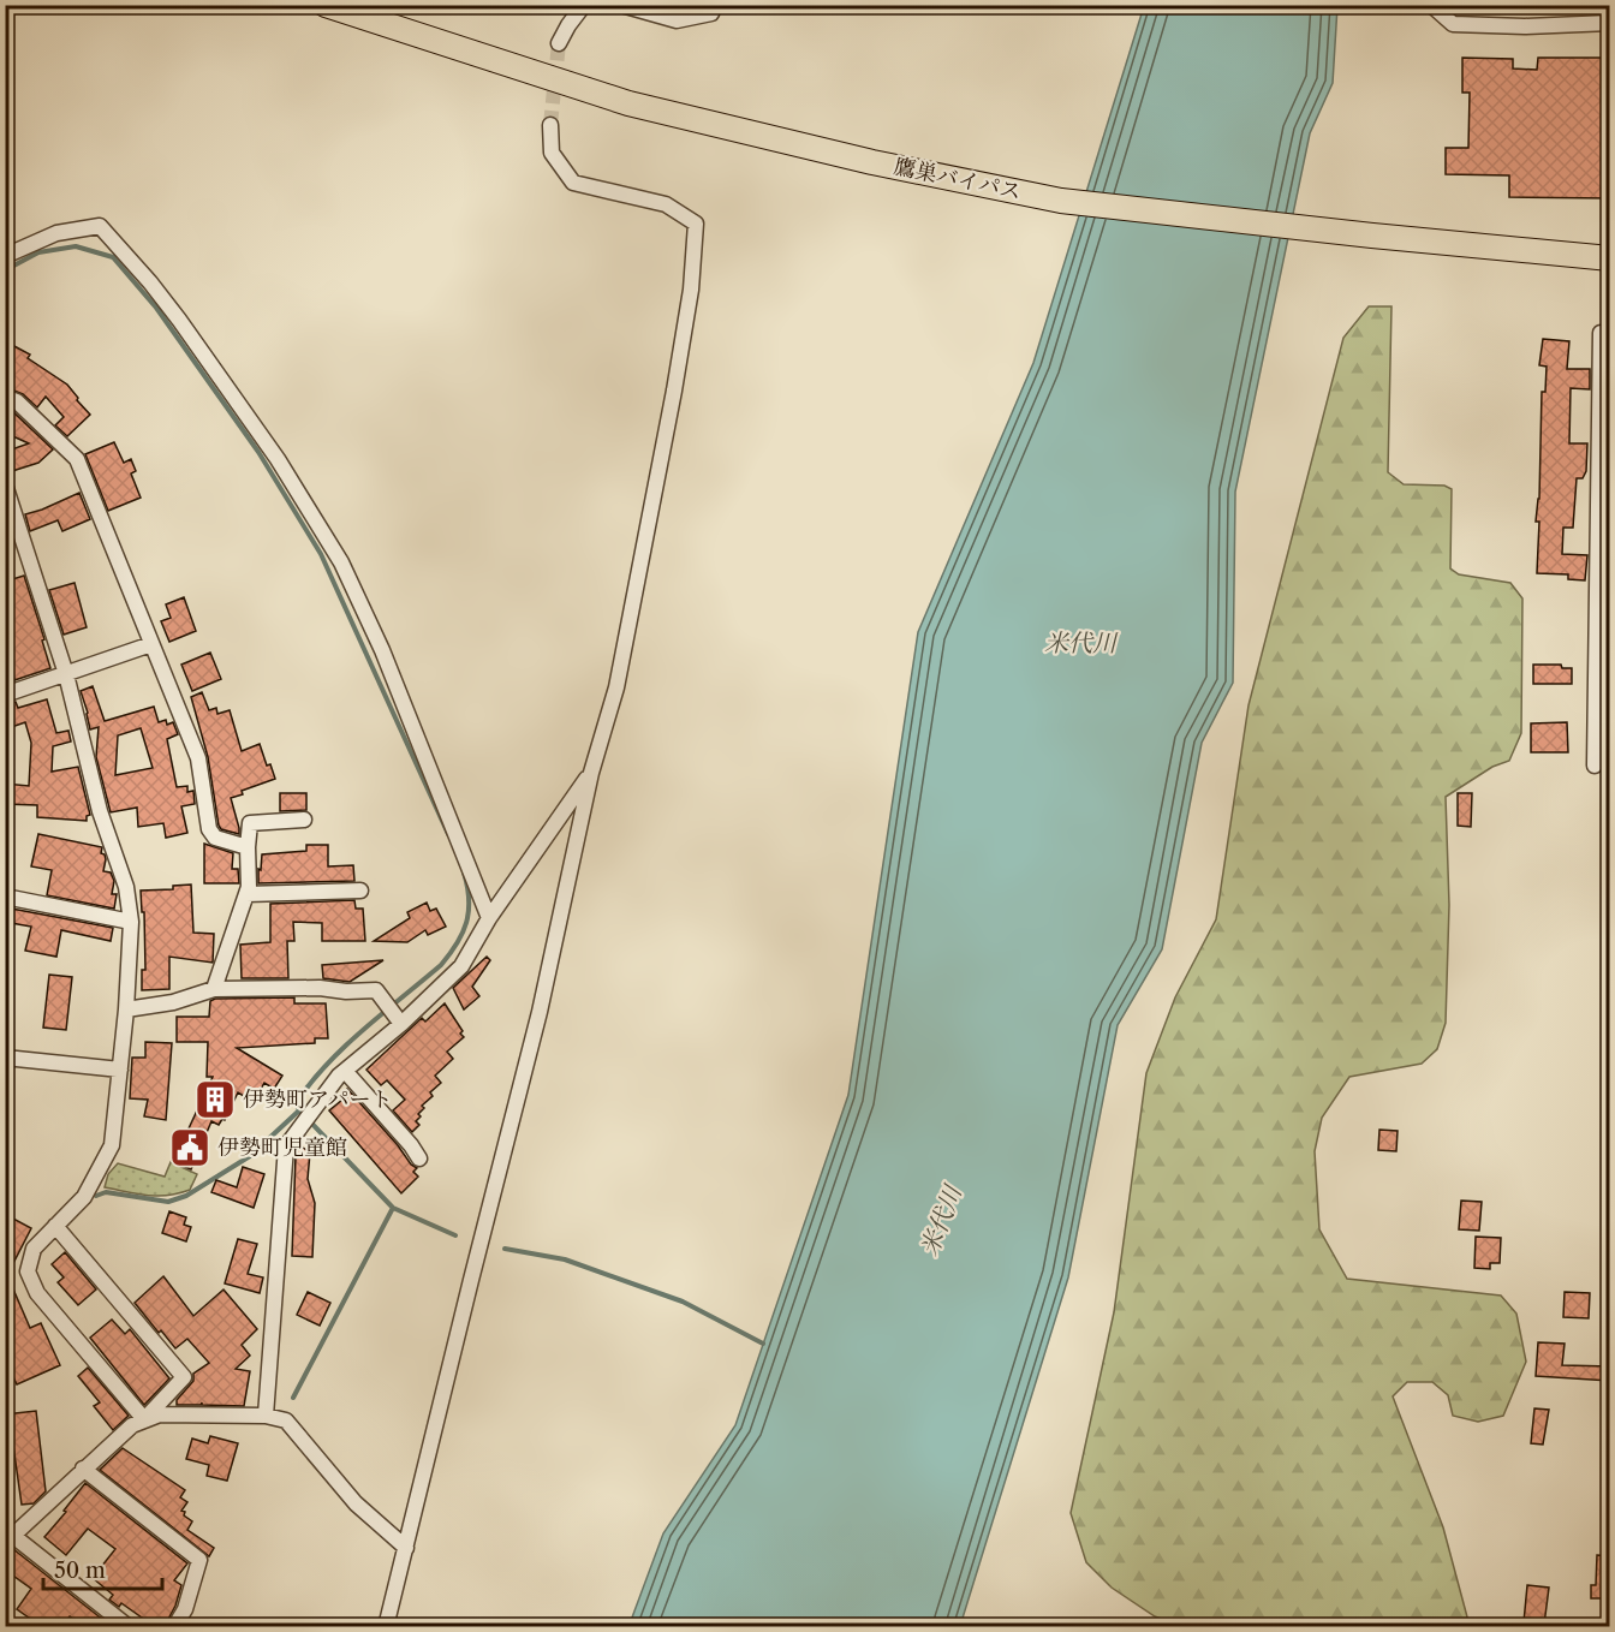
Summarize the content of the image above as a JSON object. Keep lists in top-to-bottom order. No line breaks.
{"streets":{"highway":["鷹巣バイパス"]},"water":["米代川"],"places":{"building":["伊勢町アパート"],"public building":["伊勢町児童館"]},"scale_bar":"50 m"}
